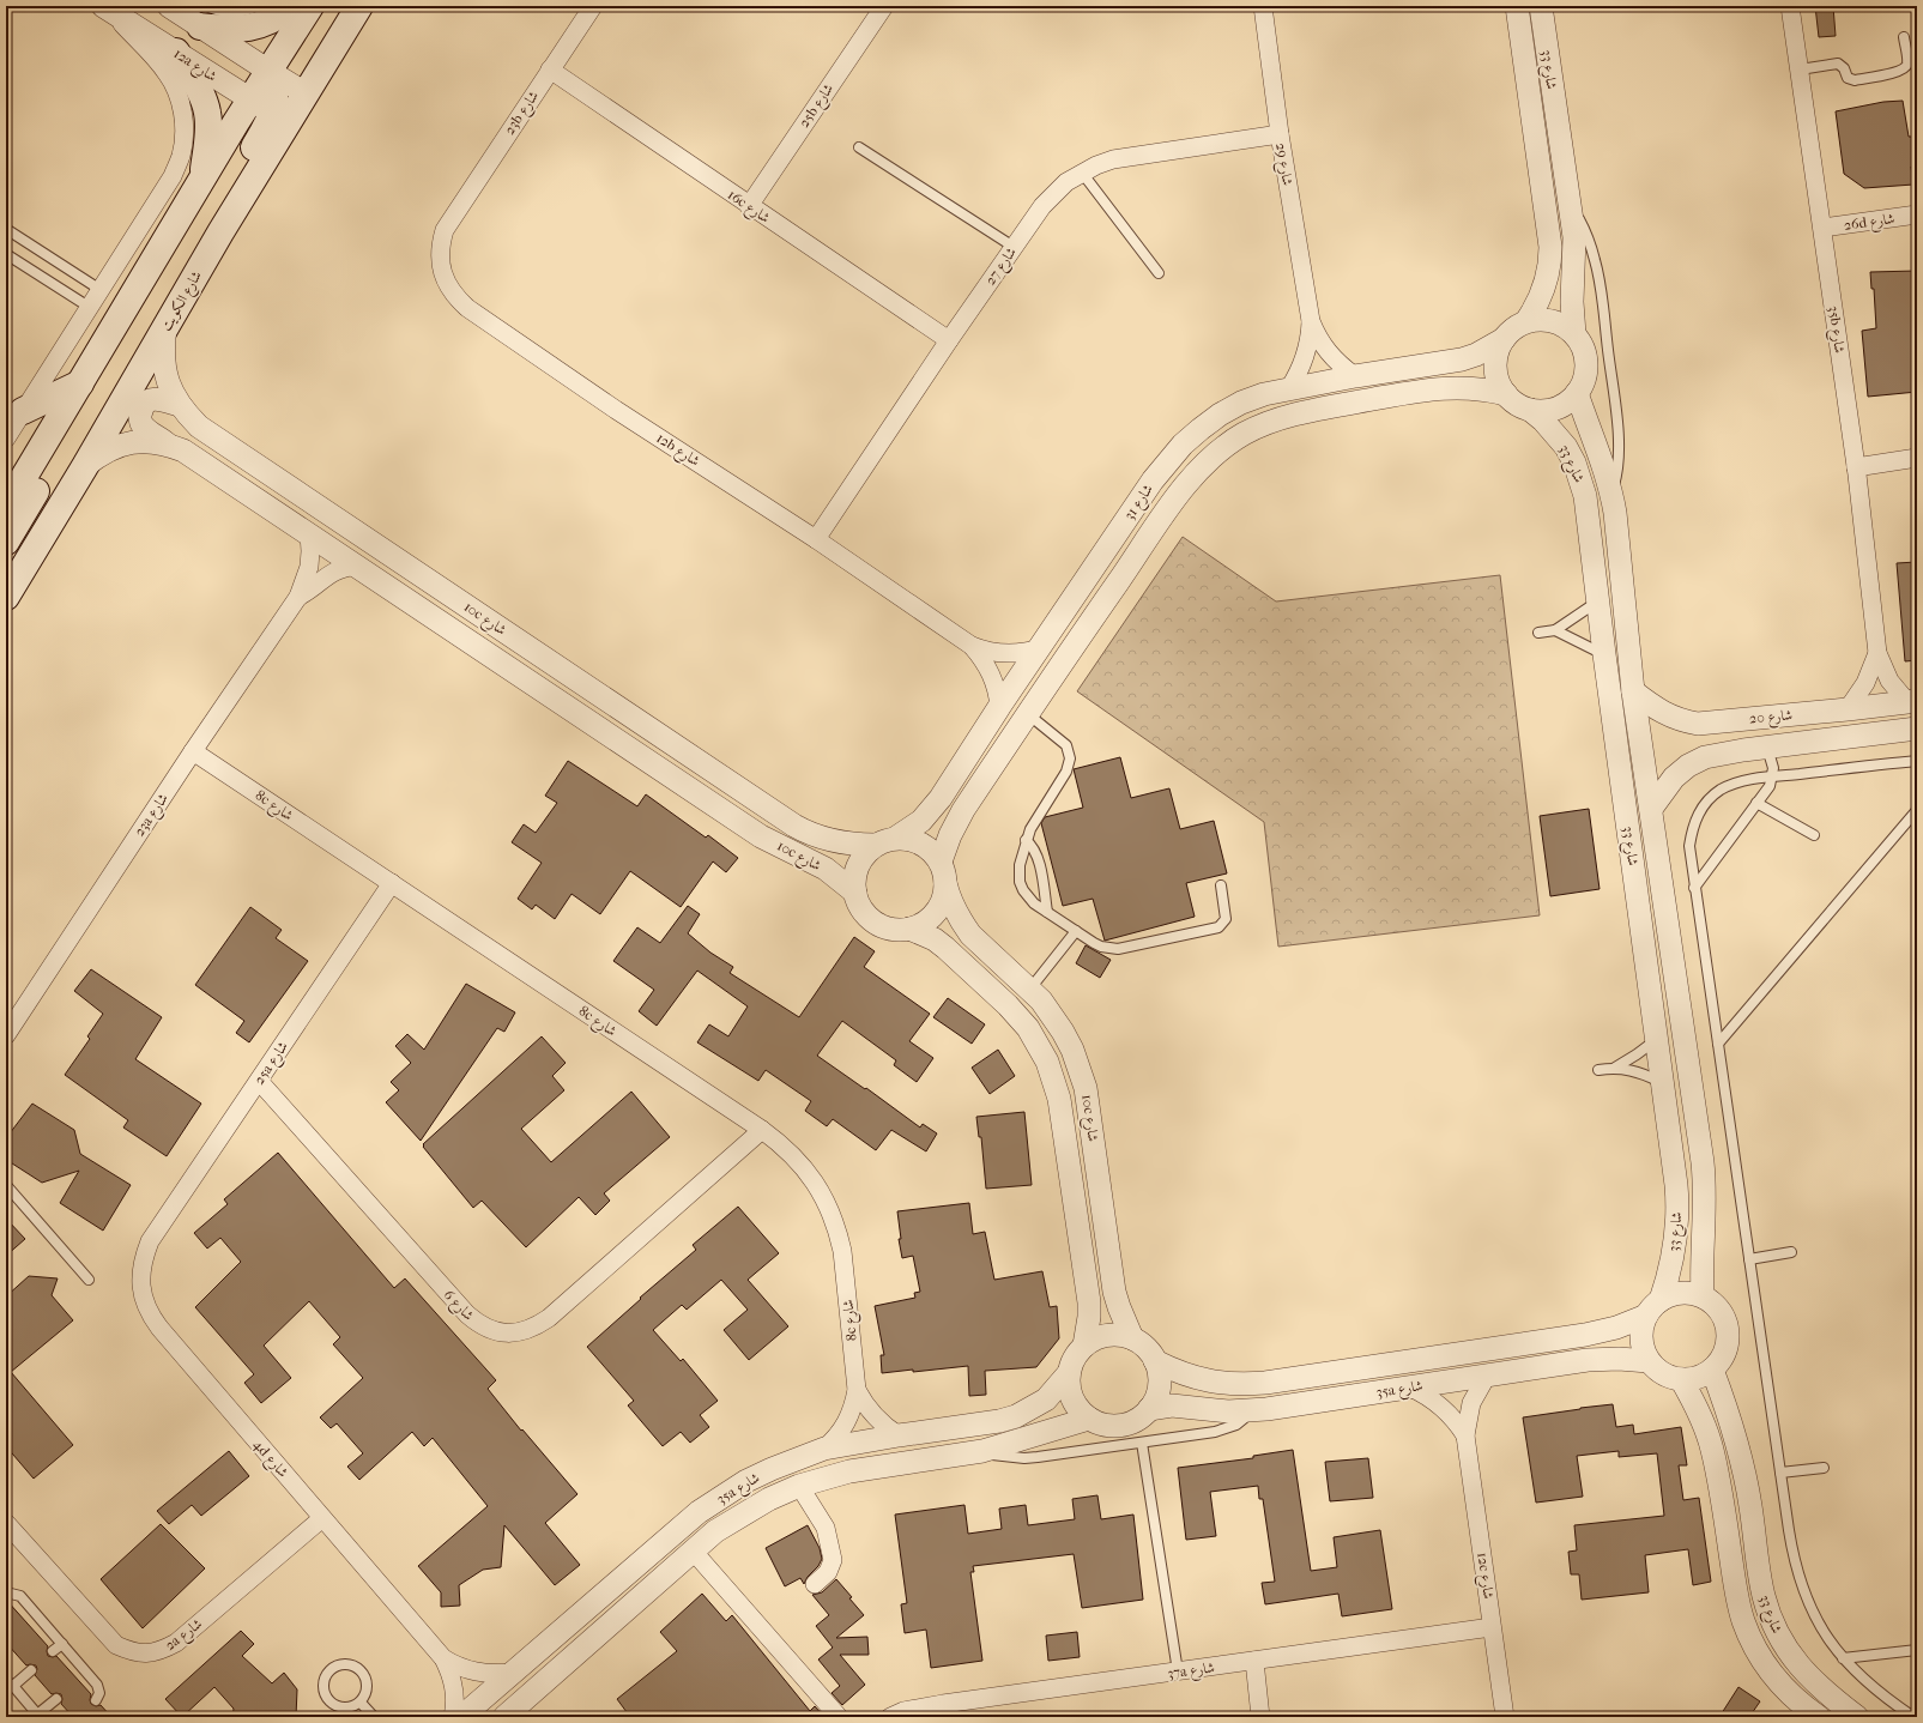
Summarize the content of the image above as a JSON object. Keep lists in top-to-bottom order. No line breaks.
{"streets":{"main road":["شارع الكويت"],"street":["12a شارع","شارع 33","25b شارع","23b شارع","شارع 29","16c شارع","26d شارع","شارع 27","35b شارع","12b شارع","شارع 31","10c شارع","شارع 20","8c شارع","23a شارع","25a شارع","شارع 6","35a شارع","4d شارع","12c شارع","2a شارع","37a شارع"]},"crossings":[["12a شارع","شارع الكويت"],["شارع 33","شارع 31"],["شارع 33","شارع 20"],["شارع 33","35a شارع"],["25b شارع","16c شارع"],["23b شارع","16c شارع"],["23b شارع","12b شارع"],["شارع 29","شارع 27"],["شارع 29","شارع 31"],["16c شارع","شارع 27"],["26d شارع","35b شارع"],["شارع 27","12b شارع"],["شارع الكويت","10c شارع"],["35b شارع","شارع 20"],["12b شارع","شارع 31"],["شارع 31","10c شارع"],["10c شارع","23a شارع"],["10c شارع","35a شارع"],["8c شارع","23a شارع"],["8c شارع","25a شارع"],["8c شارع","شارع 6"],["8c شارع","35a شارع"],["25a شارع","شارع 6"],["25a شارع","4d شارع"],["35a شارع","4d شارع"],["35a شارع","12c شارع"],["4d شارع","2a شارع"],["12c شارع","37a شارع"]]}
